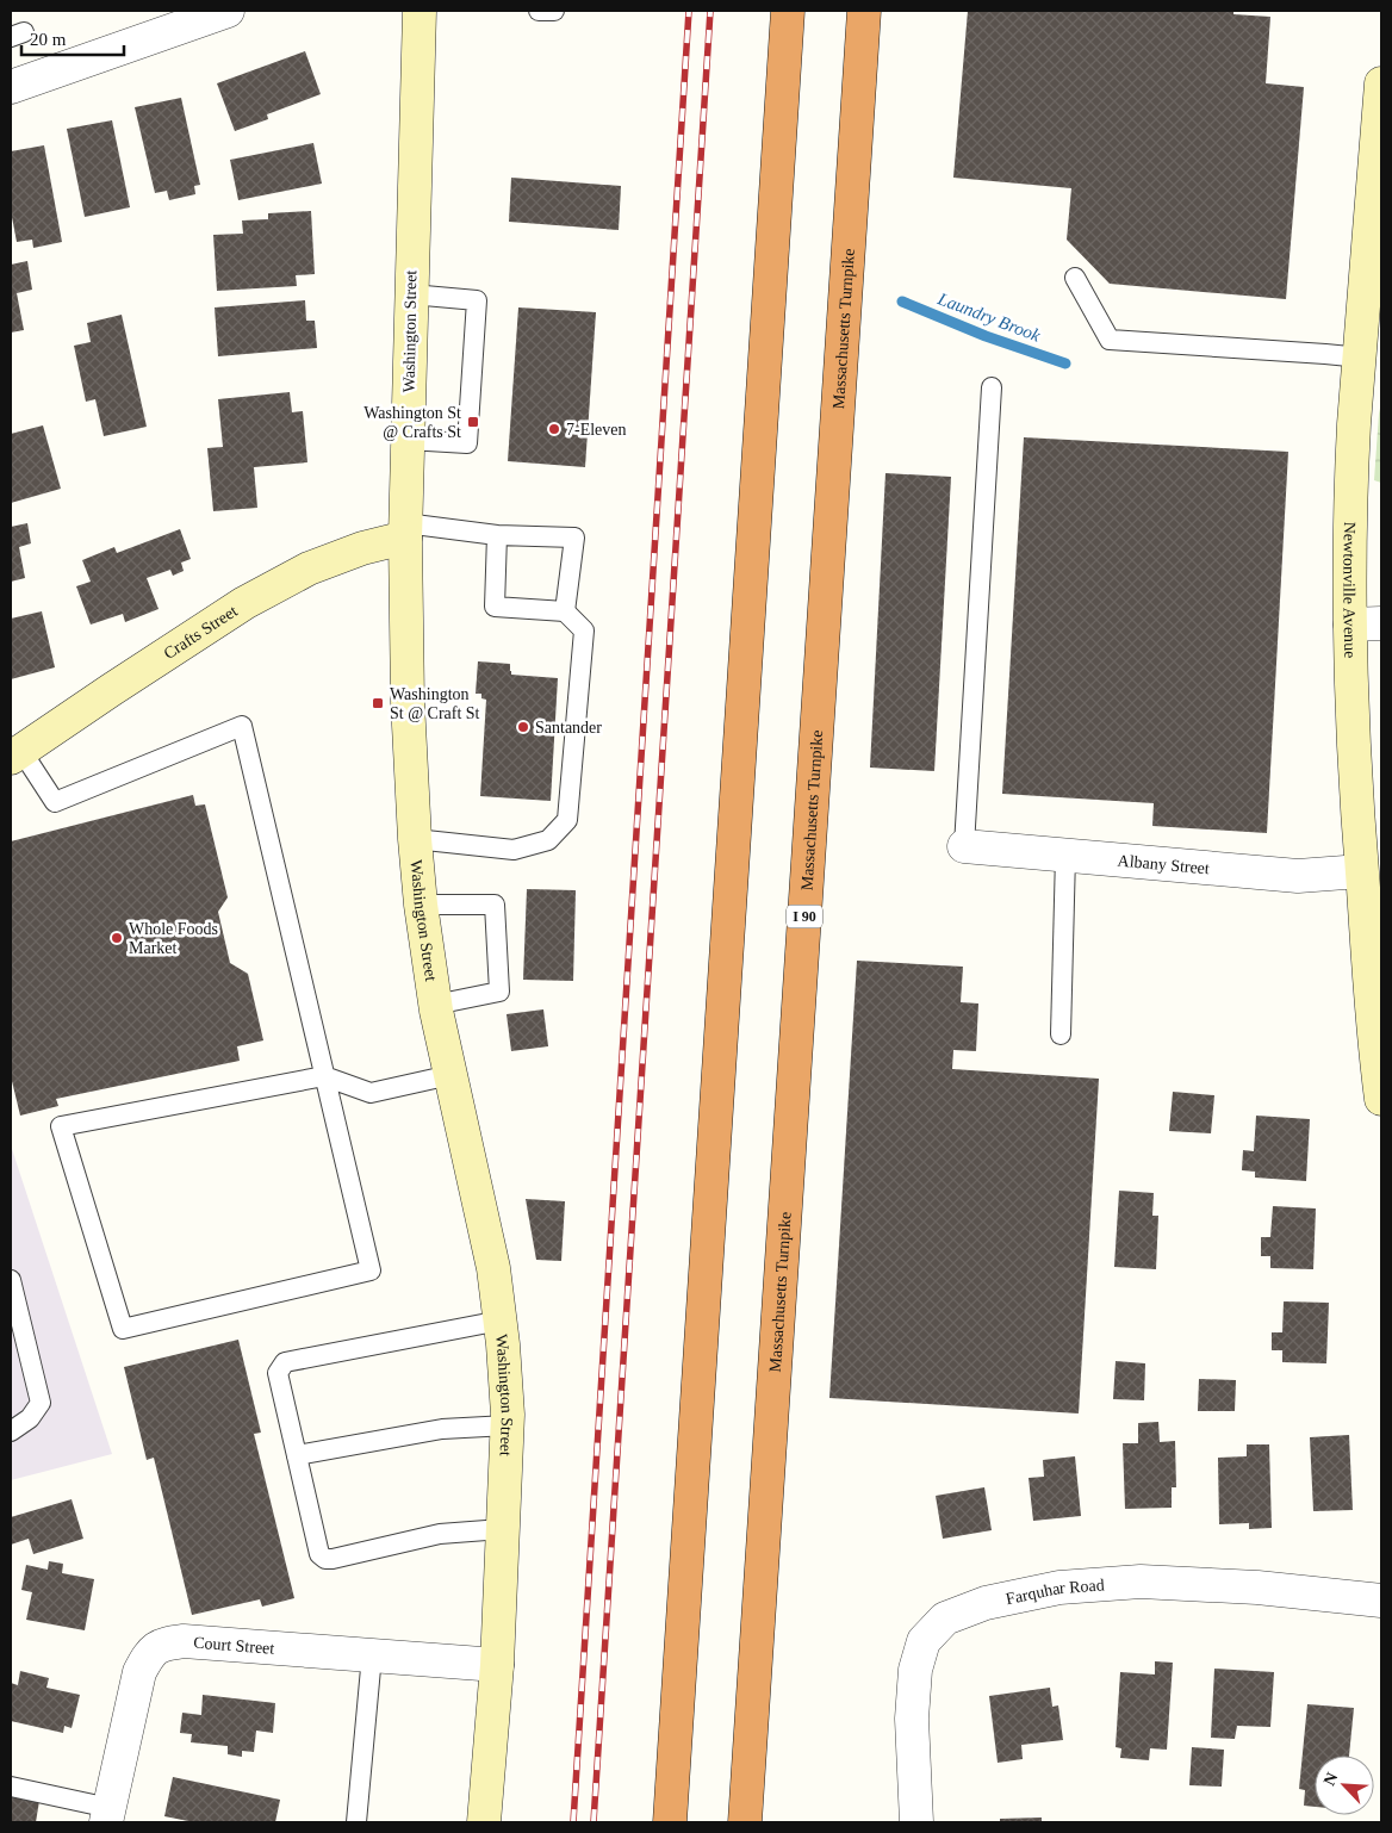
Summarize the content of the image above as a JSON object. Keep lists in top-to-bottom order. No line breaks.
{"streets":{"highway":["Massachusetts Turnpike","I 90"],"main road":["Washington Street","Newtonville Avenue","Crafts Street"],"street":["Albany Street","Farquhar Road","Court Street"]},"crossings":[["Washington Street","Crafts Street"],["Washington Street","Court Street"],["Newtonville Avenue","Albany Street"]],"water":["Laundry Brook"],"places":{"transit":["Washington St @ Crafts St","Washington St @ Craft St"],"other":["7-Eleven","Santander","Whole Foods Market"]},"scale_bar":"20 m","north":"top left"}
